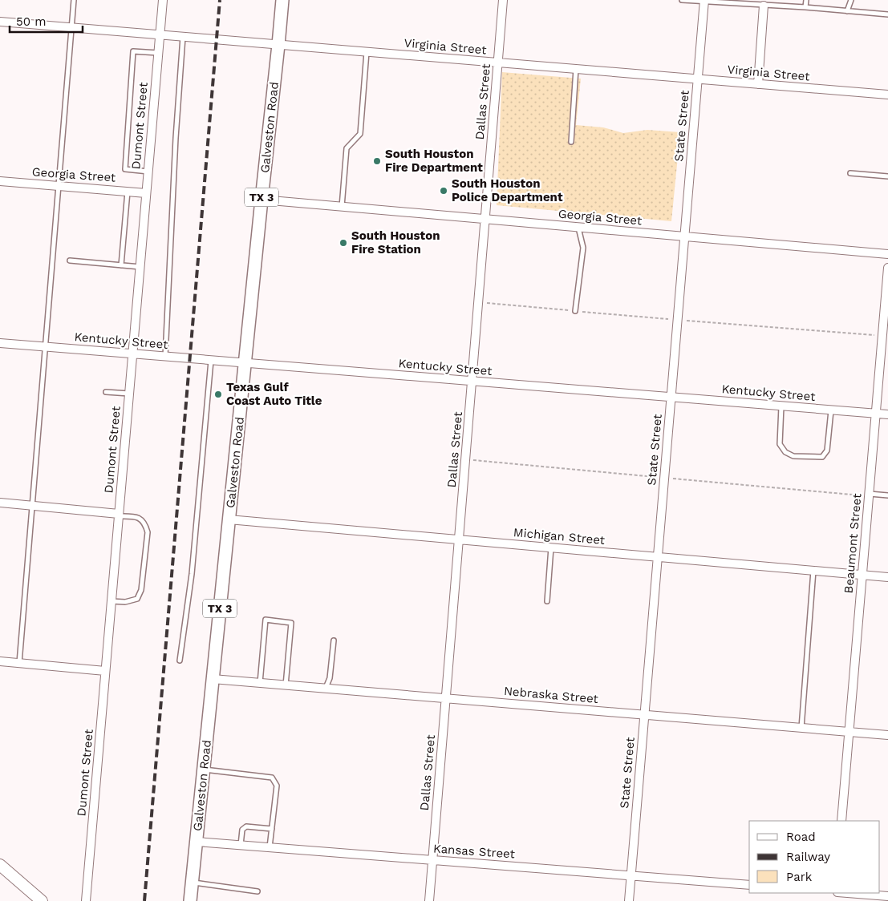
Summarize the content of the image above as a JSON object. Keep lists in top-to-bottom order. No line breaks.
{"streets":{"main road":["Galveston Road","TX 3"],"street":["Virginia Street","Dallas Street","Dumont Street","State Street","Georgia Street","Kentucky Street","Michigan Street","Beaumont Street","Nebraska Street","Kansas Street"]},"crossings":[["Virginia Street","Dallas Street"],["Virginia Street","Dumont Street"],["Virginia Street","State Street"],["Virginia Street","Galveston Road"],["Dallas Street","Georgia Street"],["Dallas Street","Kentucky Street"],["Dallas Street","Michigan Street"],["Dallas Street","Nebraska Street"],["Dallas Street","Kansas Street"],["Dumont Street","Georgia Street"],["Dumont Street","Kentucky Street"],["State Street","Georgia Street"],["State Street","Kentucky Street"],["State Street","Michigan Street"],["State Street","Nebraska Street"],["State Street","Kansas Street"],["Galveston Road","Georgia Street"],["Galveston Road","Kentucky Street"],["Galveston Road","Michigan Street"],["Galveston Road","Nebraska Street"],["Galveston Road","Kansas Street"],["Kentucky Street","Beaumont Street"],["Michigan Street","Beaumont Street"],["Beaumont Street","Nebraska Street"]],"places":["South Houston Fire Department","South Houston Police Department","South Houston Fire Station","Texas Gulf Coast Auto Title"],"legend":["Road","Railway","Park"],"scale_bar":"50 m"}
